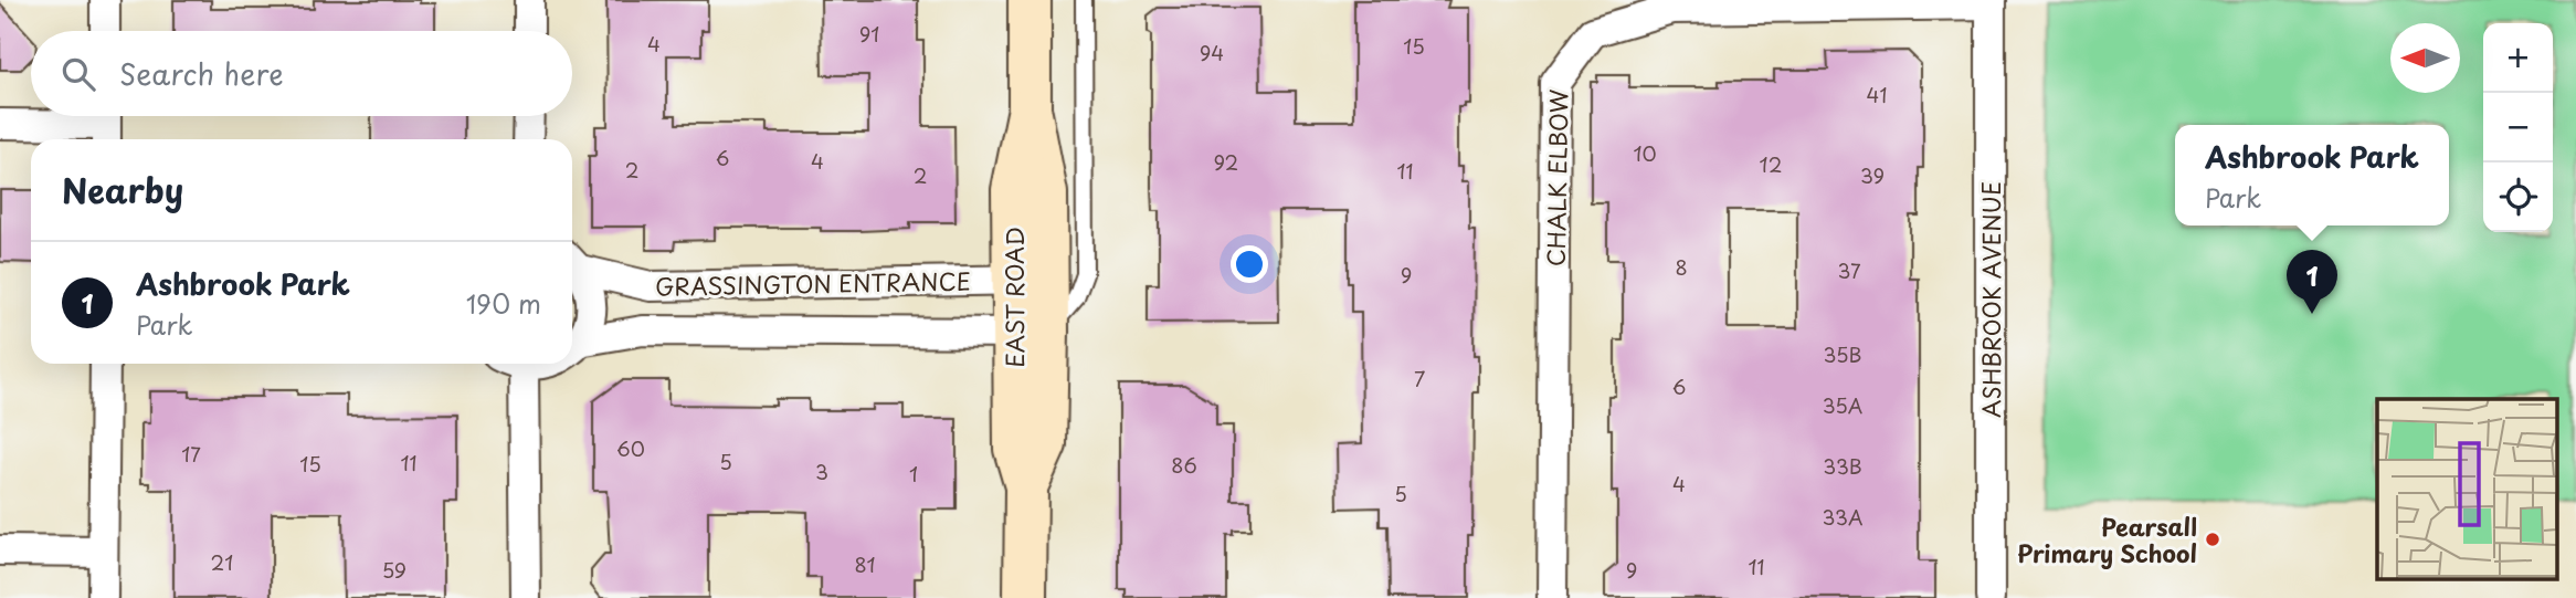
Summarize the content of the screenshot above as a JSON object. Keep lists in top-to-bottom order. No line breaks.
{"streets":{"street":["CHALK ELBOW","GRASSINGTON ENTRANCE","EAST ROAD","ASHBROOK AVENUE"]},"crossings":[["CHALK ELBOW","ASHBROOK AVENUE"],["GRASSINGTON ENTRANCE","EAST ROAD"]],"places":["Pearsall Primary School"],"house_numbers":["91","4","15","94","41","10","6","4","92","12","2","11","2","39","8","37","9","35B","7","6","35A","60","17","5","11","15","86","33B","3","1","4","5","33A","21","81","11","59","9"],"north":"left","page":{"map_buttons":["+","−"],"search":"Search here","popup":["Ashbrook Park","Park"],"heading":"Nearby","list":[{"mark":"1","name":"Ashbrook Park","note":"Park","value":"190 m"}],"pins":"1"}}
